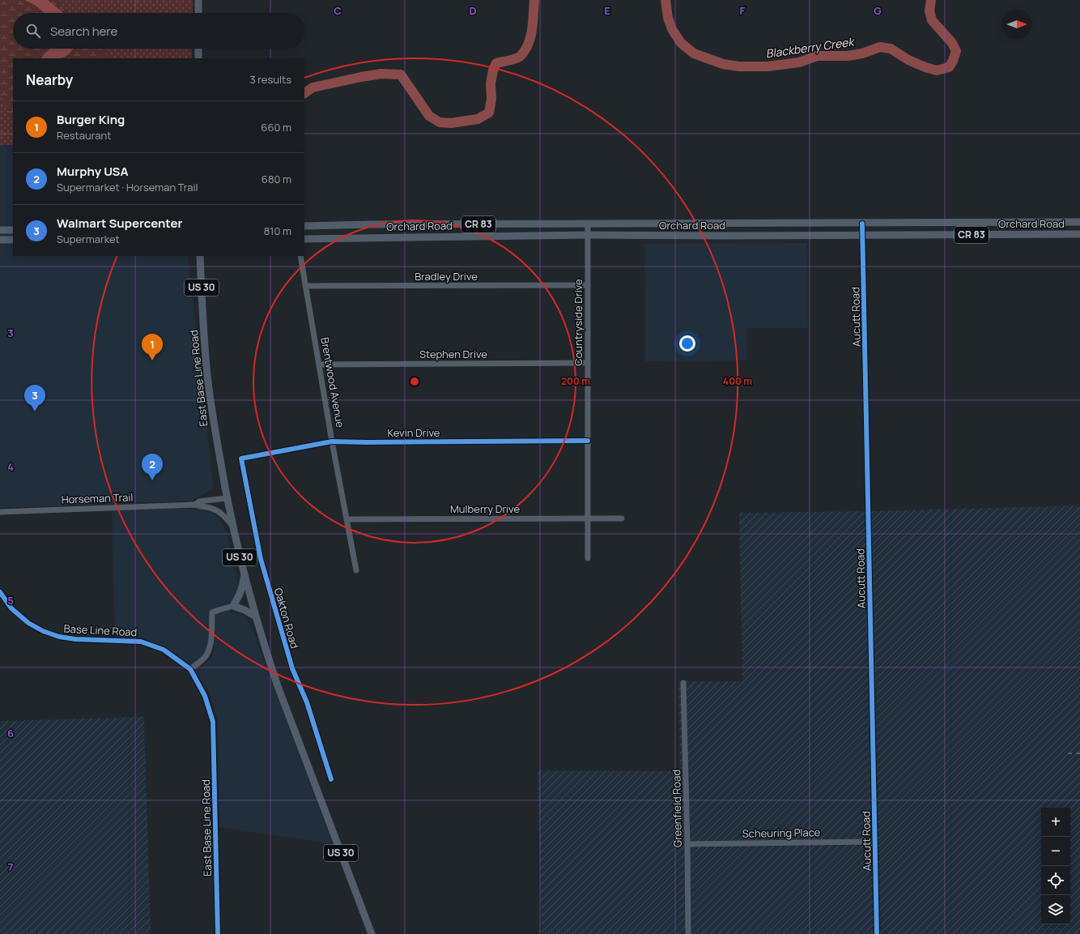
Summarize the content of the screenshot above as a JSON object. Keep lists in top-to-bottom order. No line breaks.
{"streets":{"main road":["Orchard Road","CR 83","US 30","East Base Line Road"],"street":["Bradley Drive","Aucutt Road","Countryside Drive","Stephen Drive","Brentwood Avenue","Kevin Drive","Horseman Trail","Mulberry Drive","Oakton Road","Base Line Road","Greenfield Road","Scheuring Place"]},"crossings":[["Orchard Road","Aucutt Road"],["Orchard Road","Countryside Drive"],["Bradley Drive","Countryside Drive"],["Bradley Drive","Brentwood Avenue"],["US 30","East Base Line Road"],["US 30","Horseman Trail"],["Aucutt Road","Scheuring Place"],["Countryside Drive","Stephen Drive"],["Countryside Drive","Kevin Drive"],["Countryside Drive","Mulberry Drive"],["Stephen Drive","Brentwood Avenue"],["East Base Line Road","Horseman Trail"],["East Base Line Road","Base Line Road"],["Brentwood Avenue","Kevin Drive"],["Brentwood Avenue","Mulberry Drive"],["Kevin Drive","Oakton Road"],["Greenfield Road","Scheuring Place"]],"water":["Blackberry Creek"],"north":"right","page":{"search":"Search here","heading":["Nearby","3 results"],"list":[{"mark":"1","name":"Burger King","note":"Restaurant","value":"660 m"},{"mark":"2","name":"Murphy USA","note":"Supermarket · Horseman Trail","value":"680 m"},{"mark":"3","name":"Walmart Supercenter","note":"Supermarket","value":"810 m"}],"pins":["1","3","2"],"map_buttons":["+","−"]},"grid":{"columns":["C","D","E","F","G"],"rows":["3","4","5","6","7"]},"rings":["200 m","400 m"]}
